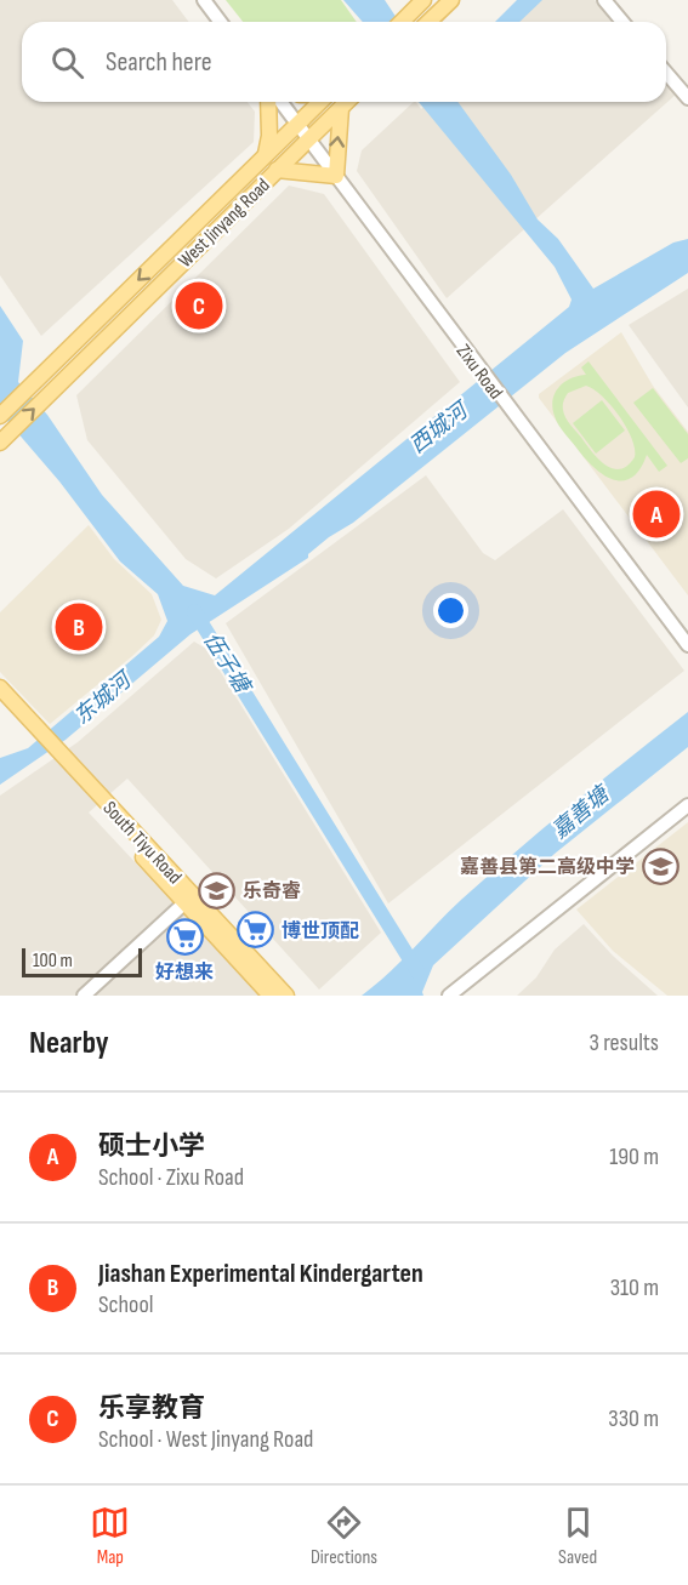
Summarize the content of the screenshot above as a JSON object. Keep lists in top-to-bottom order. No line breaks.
{"streets":{"main road":["West Jinyang Road","South Tiyu Road"],"street":["Zixu Road"]},"crossings":[["West Jinyang Road","Zixu Road"]],"water":["西城河","伍子塘","东城河","嘉善塘"],"places":{"school or university":["嘉善县第二高级中学","乐奇睿"],"supermarket":["博世顶配","好想来"]},"scale_bar":"100 m","page":{"search":"Search here","pins":["C","A","B"],"scale":"100 m","heading":["Nearby","3 results"],"list":[{"mark":"A","name":"硕士小学","note":"School · Zixu Road","value":"190 m"},{"mark":"B","name":"Jiashan Experimental Kindergarten","note":"School","value":"310 m"},{"mark":"C","name":"乐享教育","note":"School · West Jinyang Road","value":"330 m"}],"nav":["Map","Directions","Saved"]}}
